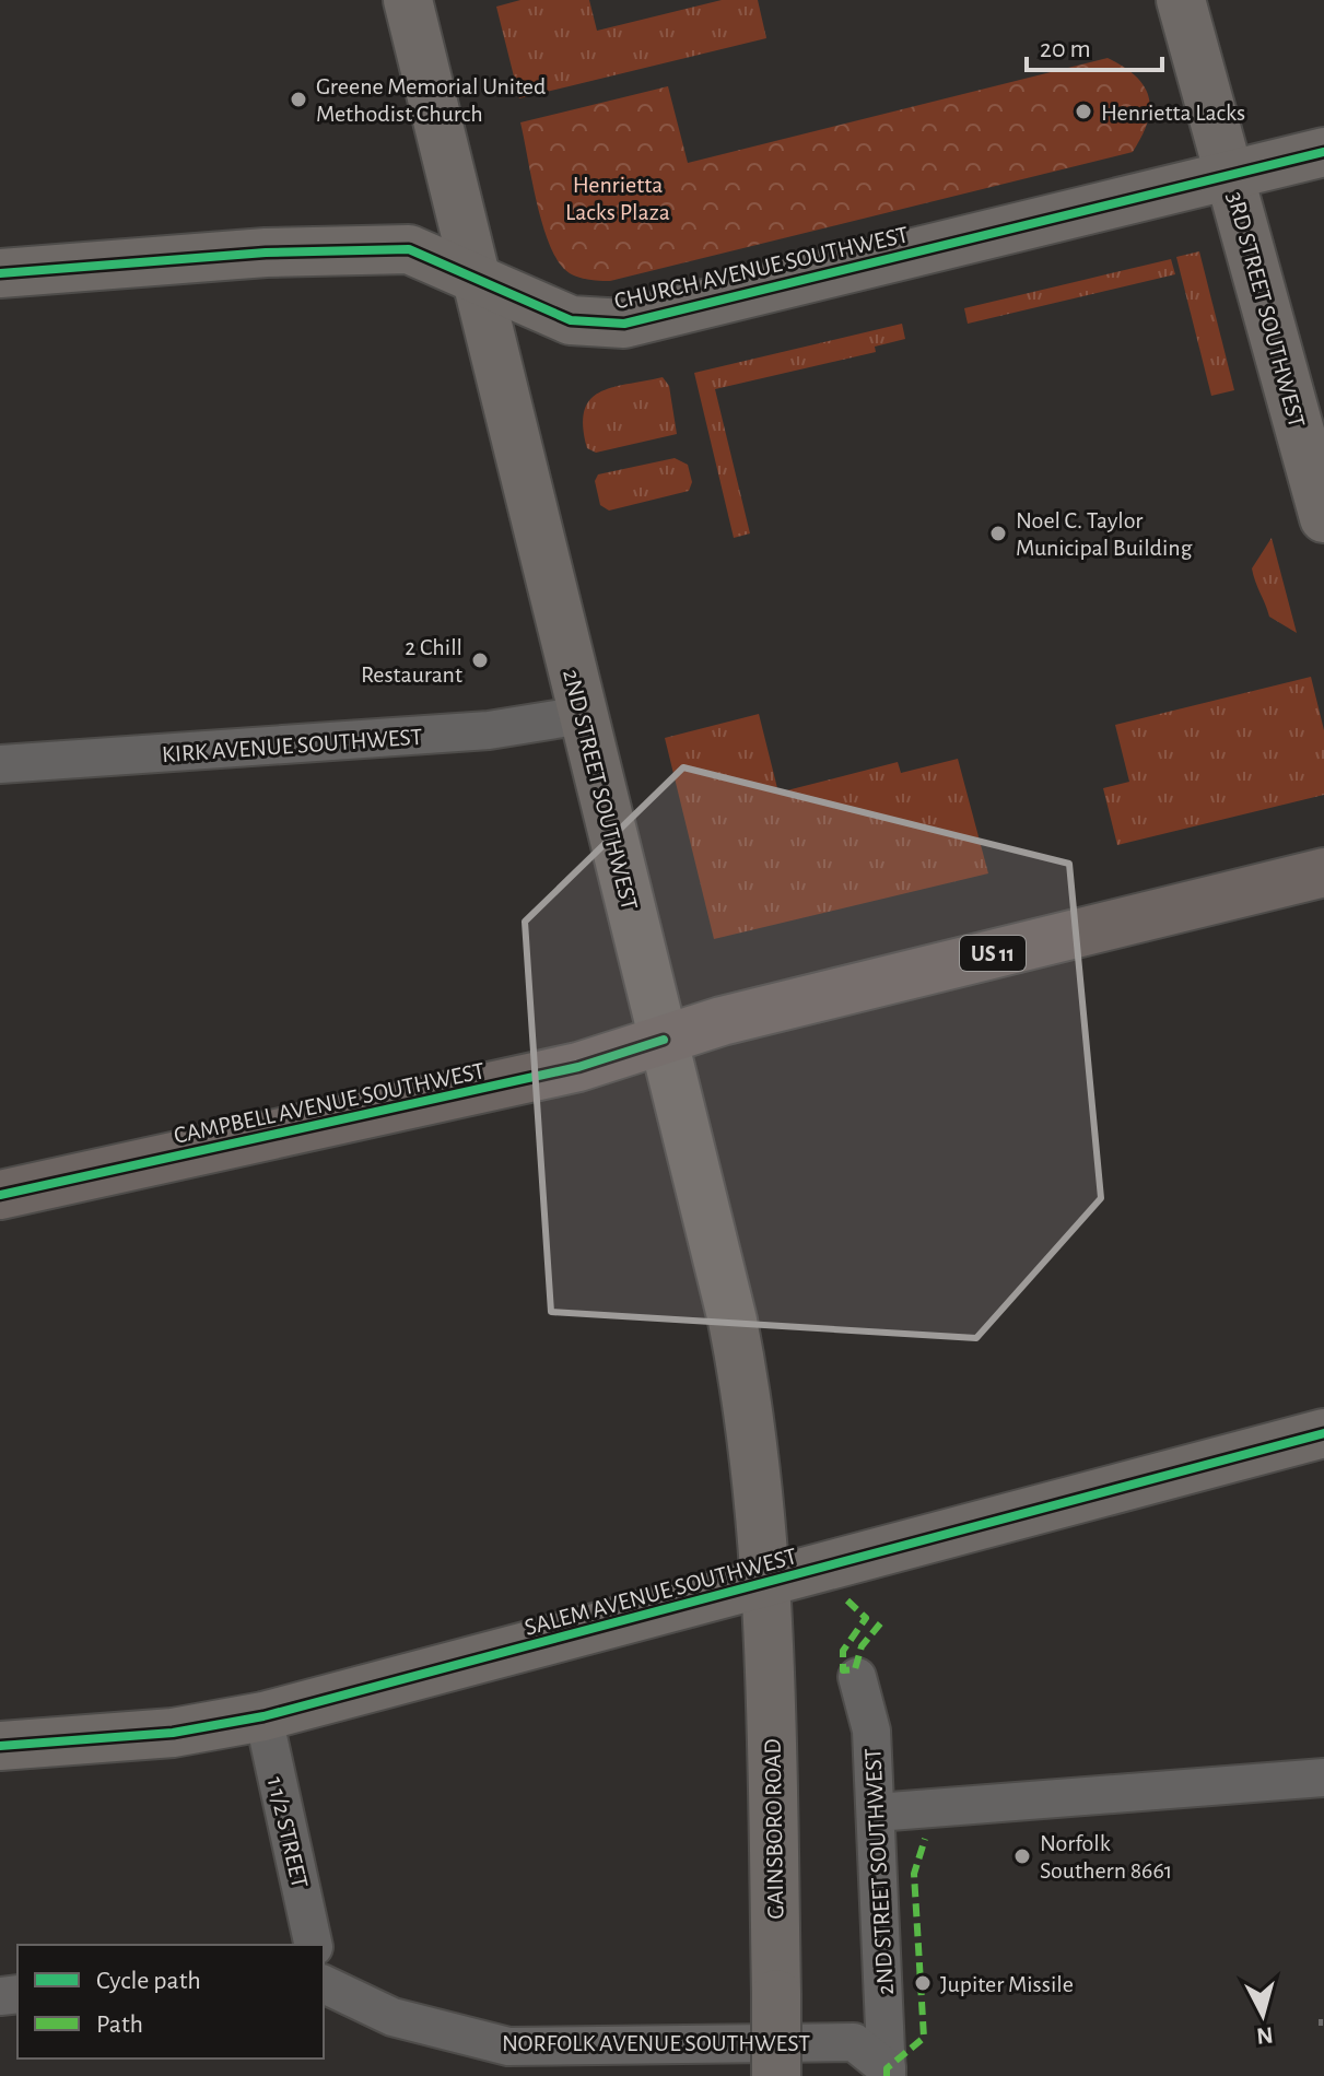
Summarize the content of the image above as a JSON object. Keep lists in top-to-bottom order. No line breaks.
{"streets":{"main road":["US 11","CAMPBELL AVENUE SOUTHWEST"],"street":["CHURCH AVENUE SOUTHWEST","3RD STREET SOUTHWEST","KIRK AVENUE SOUTHWEST","2ND STREET SOUTHWEST","SALEM AVENUE SOUTHWEST","GAINSBORO ROAD","1 1/2 STREET","NORFOLK AVENUE SOUTHWEST"]},"crossings":[["CHURCH AVENUE SOUTHWEST","3RD STREET SOUTHWEST"],["CHURCH AVENUE SOUTHWEST","2ND STREET SOUTHWEST"],["KIRK AVENUE SOUTHWEST","2ND STREET SOUTHWEST"],["2ND STREET SOUTHWEST","CAMPBELL AVENUE SOUTHWEST"],["2ND STREET SOUTHWEST","SALEM AVENUE SOUTHWEST"],["2ND STREET SOUTHWEST","GAINSBORO ROAD"],["2ND STREET SOUTHWEST","NORFOLK AVENUE SOUTHWEST"],["SALEM AVENUE SOUTHWEST","GAINSBORO ROAD"],["SALEM AVENUE SOUTHWEST","1 1/2 STREET"]],"parks":["Henrietta Lacks Plaza"],"places":["Greene Memorial United Methodist Church","Henrietta Lacks","Noel C. Taylor Municipal Building","2 Chill Restaurant","Norfolk Southern 8661","Jupiter Missile"],"legend":["Cycle path","Path"],"scale_bar":"20 m","north":"bottom"}
